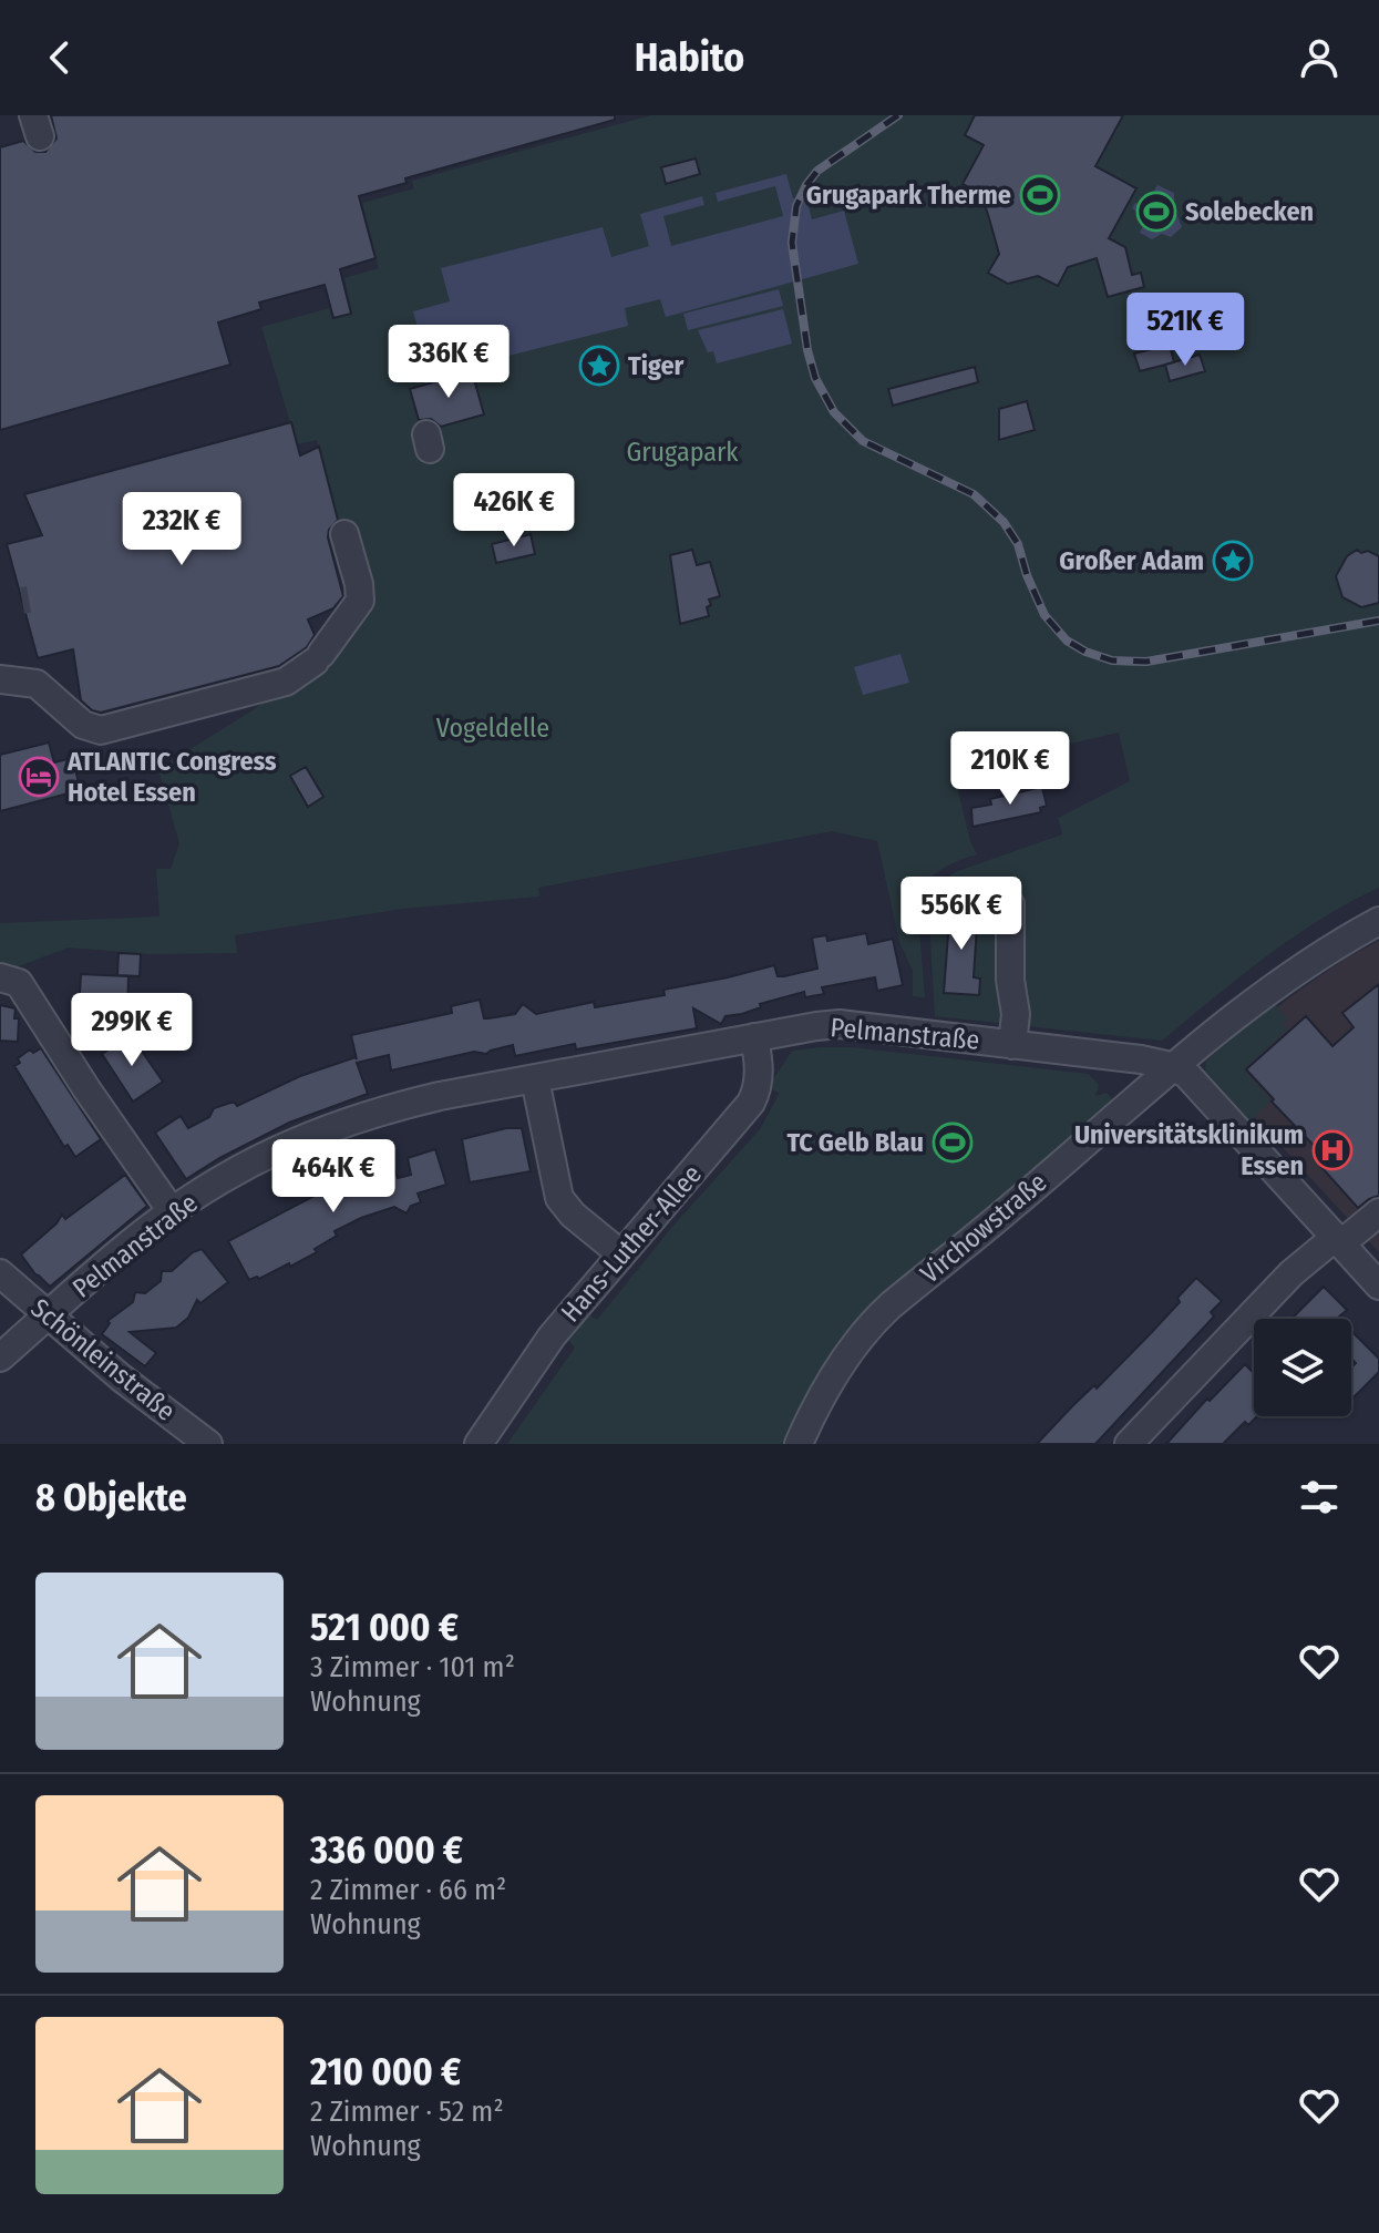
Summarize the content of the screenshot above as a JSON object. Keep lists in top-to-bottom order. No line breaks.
{"streets":{"street":["Pelmanstraße","Virchowstraße","Hans-Luther-Allee","Schönleinstraße"]},"crossings":[["Pelmanstraße","Virchowstraße"],["Pelmanstraße","Hans-Luther-Allee"],["Pelmanstraße","Schönleinstraße"]],"parks":["Grugapark","Vogeldelle"],"places":{"sports":["Grugapark Therme","Solebecken","TC Gelb Blau"],"place":["Tiger","Großer Adam"],"hotel":["ATLANTIC Congress Hotel Essen"],"hospital":["Universitätsklinikum Essen"]},"page":{"header":"Habito","price":["521K €","336K €","426K €","232K €","210K €","556K €","299K €","464K €"],"heading":"8 Objekte","list":[{"name":"521 000 €","note":"3 Zimmer · 101 m² · Wohnung"},{"name":"336 000 €","note":"2 Zimmer · 66 m² · Wohnung"},{"name":"210 000 €","note":"2 Zimmer · 52 m² · Wohnung"}]}}
